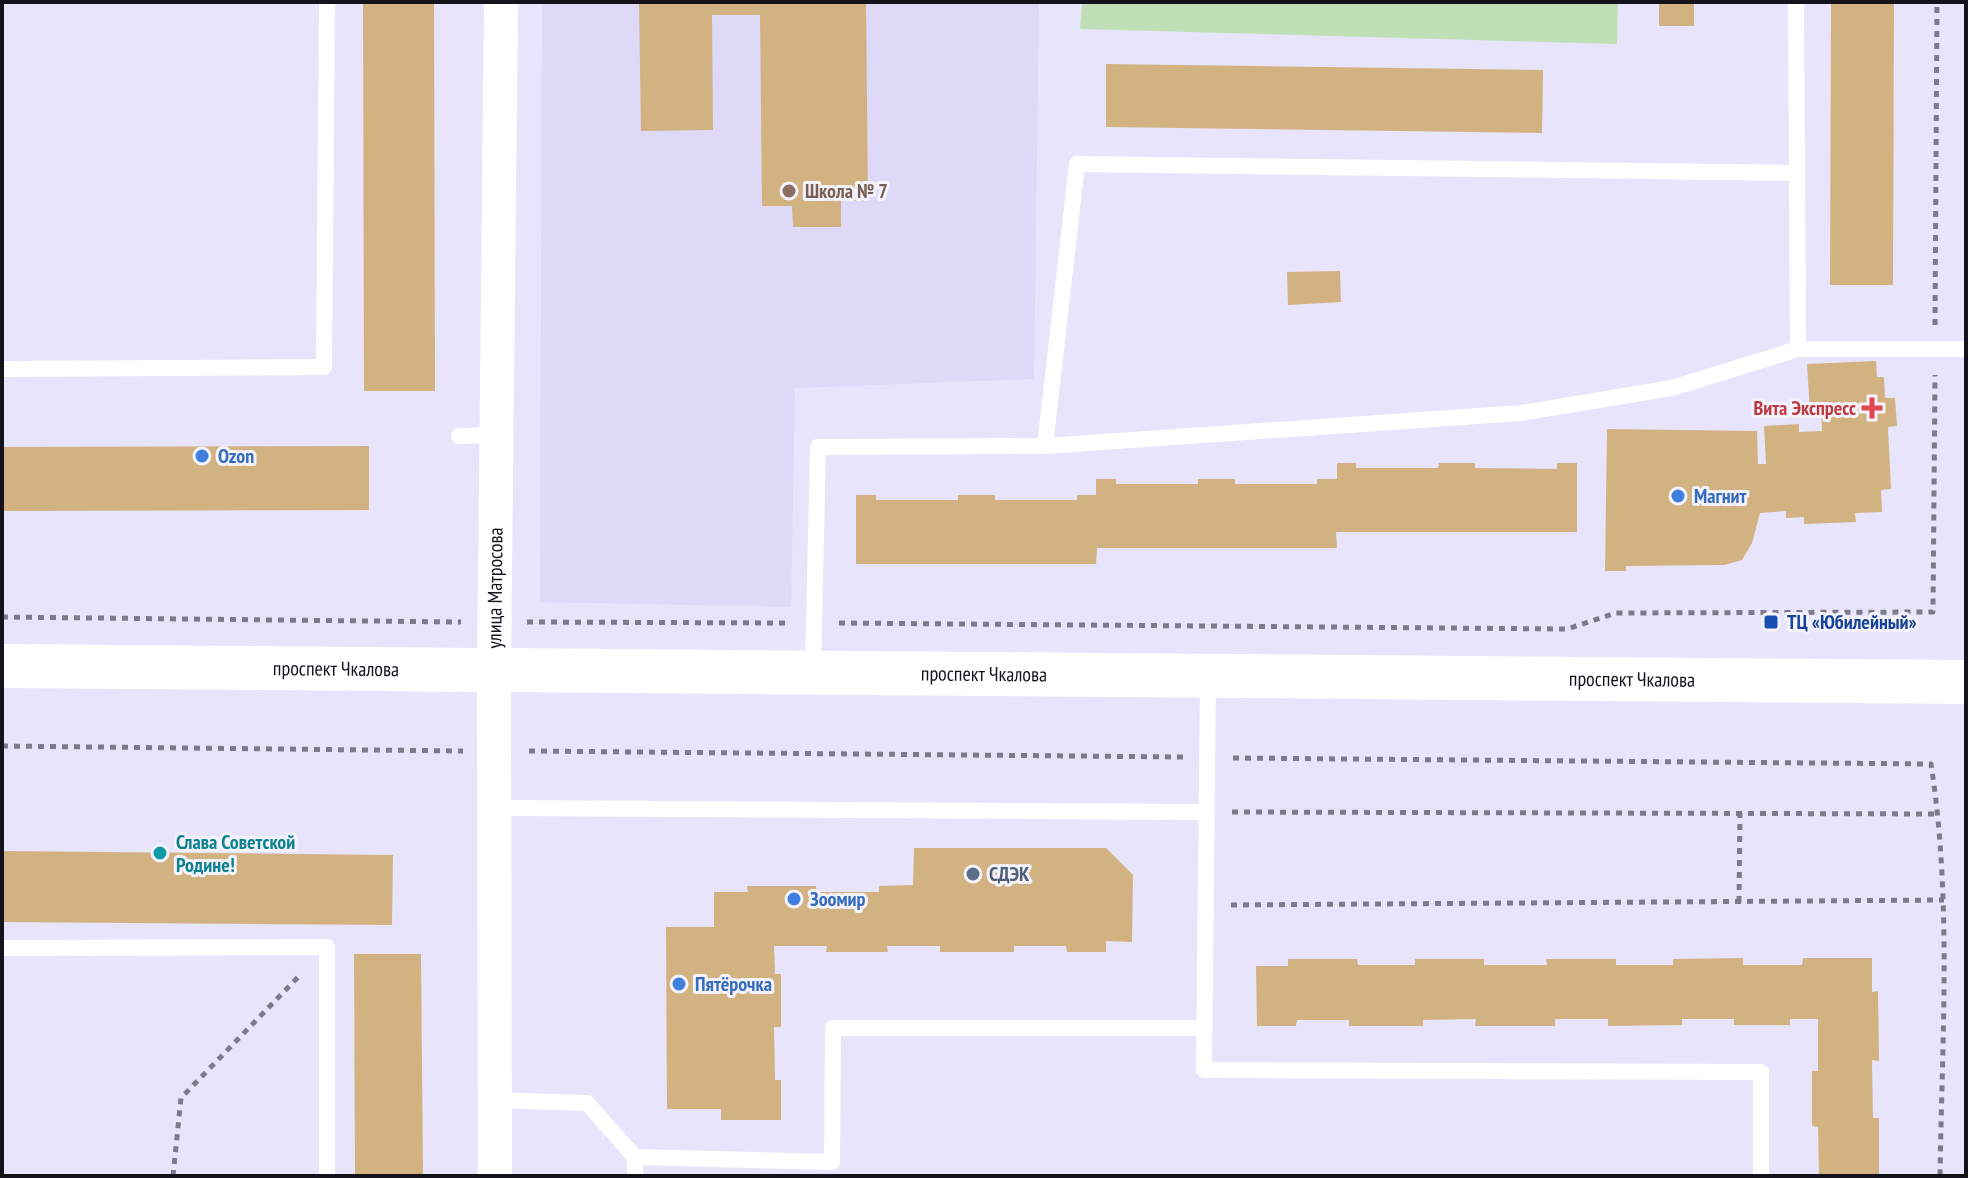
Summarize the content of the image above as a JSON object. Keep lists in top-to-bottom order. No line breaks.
{"streets":{"main road":["проспект Чкалова"],"street":["улица Матросова"]},"crossings":[["улица Матросова","проспект Чкалова"]],"places":{"other":["Школа № 7","Ozon","Магнит","Слава Советской Родине!","СДЭК","Зоомир","Пятёрочка"],"health":["Вита Экспресс"],"transit":["ТЦ «Юбилейный»"]}}
